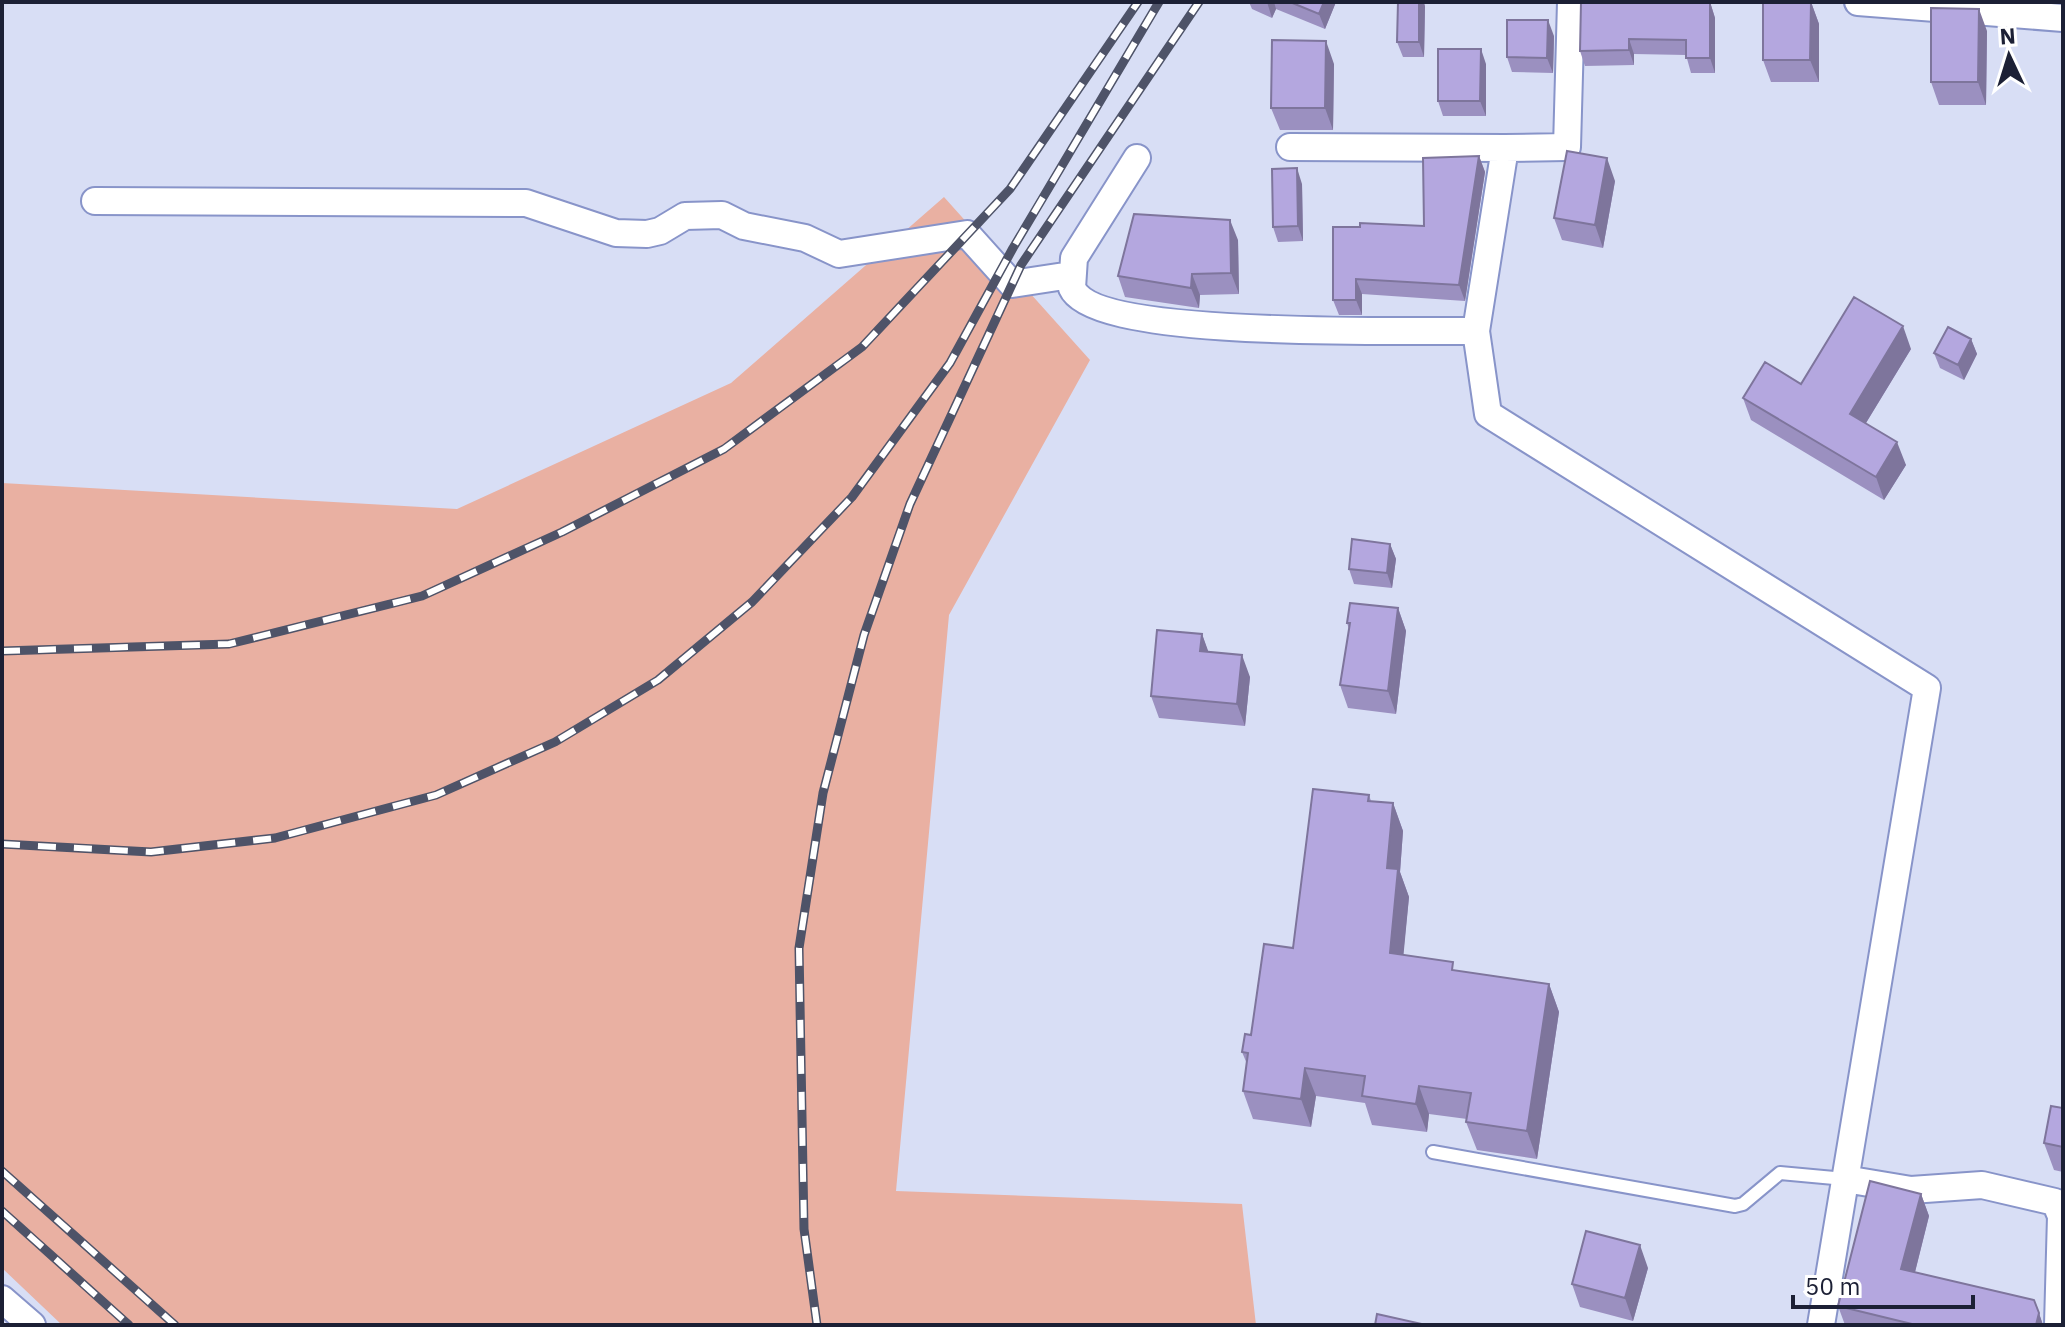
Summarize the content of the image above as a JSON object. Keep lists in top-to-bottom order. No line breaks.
{"scale_bar":"50 m","north":"top"}
